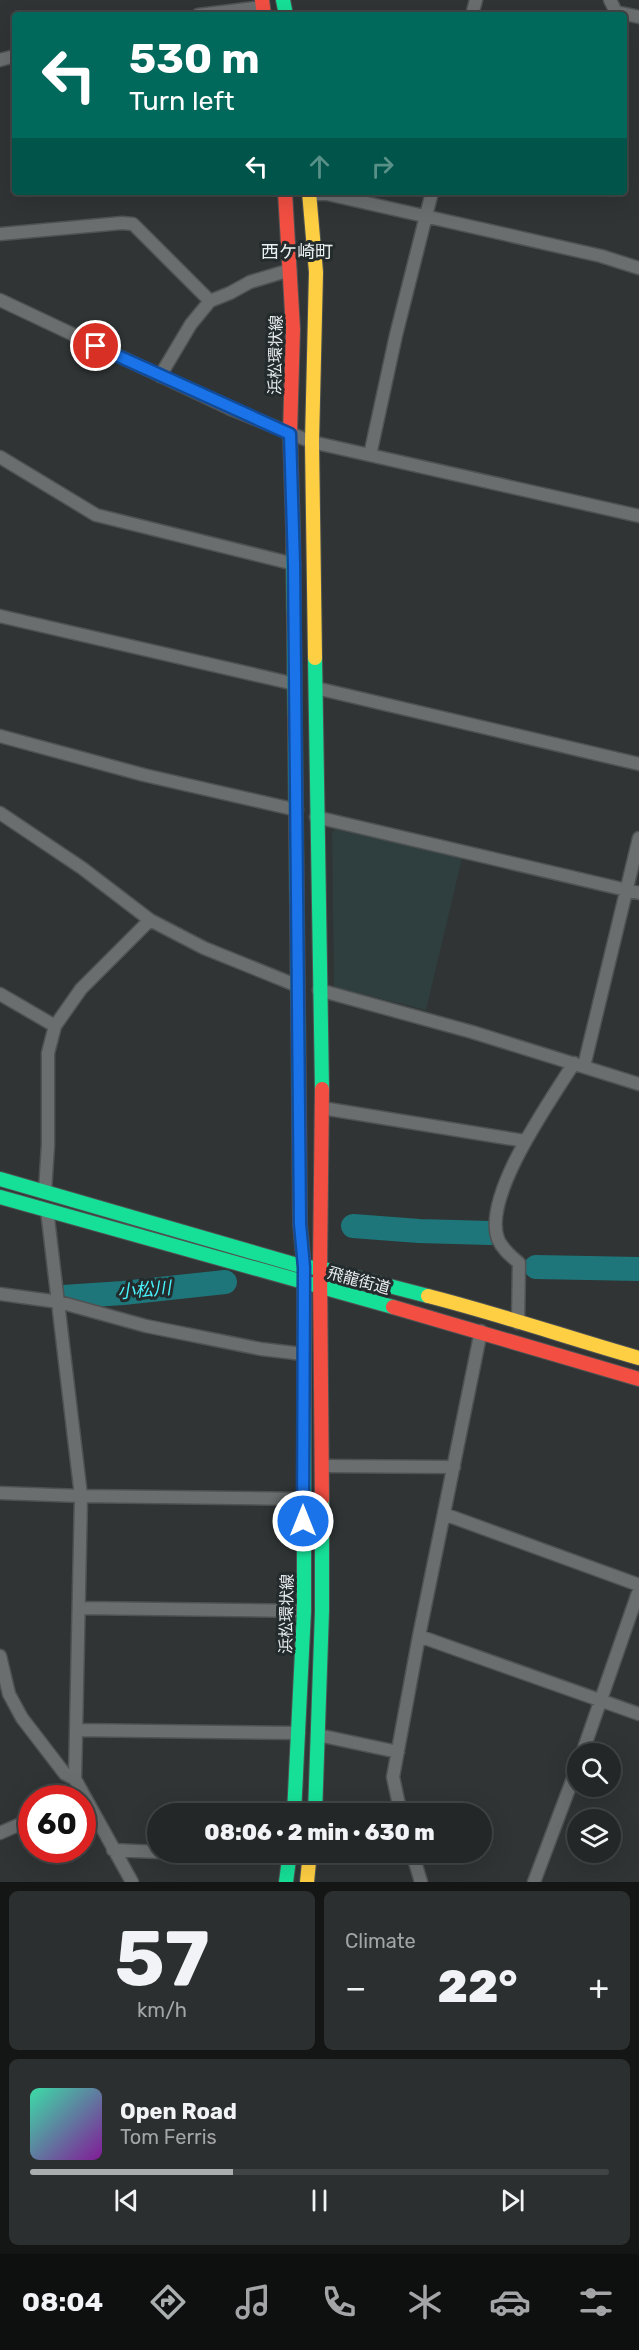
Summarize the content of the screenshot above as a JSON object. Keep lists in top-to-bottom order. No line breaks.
{"streets":{"main road":["浜松環状線","飛龍街道"]},"crossings":[["浜松環状線","飛龍街道"]],"districts":["西ケ崎町"],"water":["小松川"],"page":{"turn":["530 m","Turn left"],"limit":"60","trip":"08:06 · 2 min · 630 m","tile":[["57","km/h"],"Climate"],"heat":["−","22°","+"],"song":["Open Road","Tom Ferris"],"tabs":"08:04"}}
